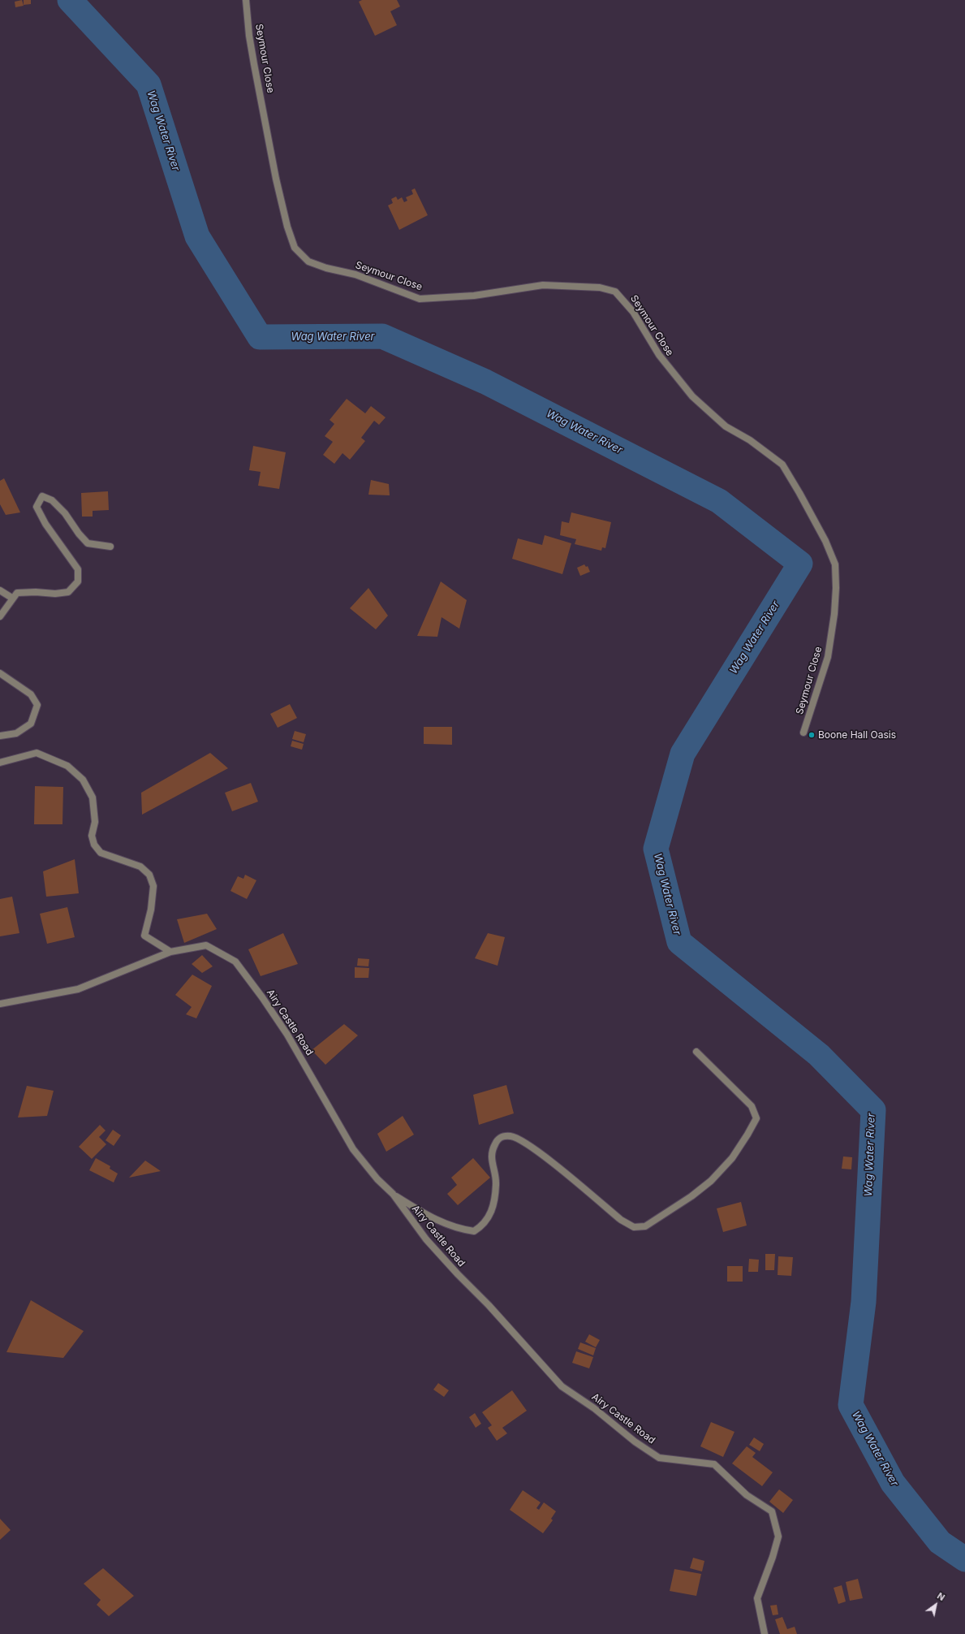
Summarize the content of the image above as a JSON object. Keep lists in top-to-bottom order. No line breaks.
{"streets":{"street":["Seymour Close","Airy Castle Road"]},"water":["Wag Water River"],"places":["Boone Hall Oasis"],"north":"top right"}
